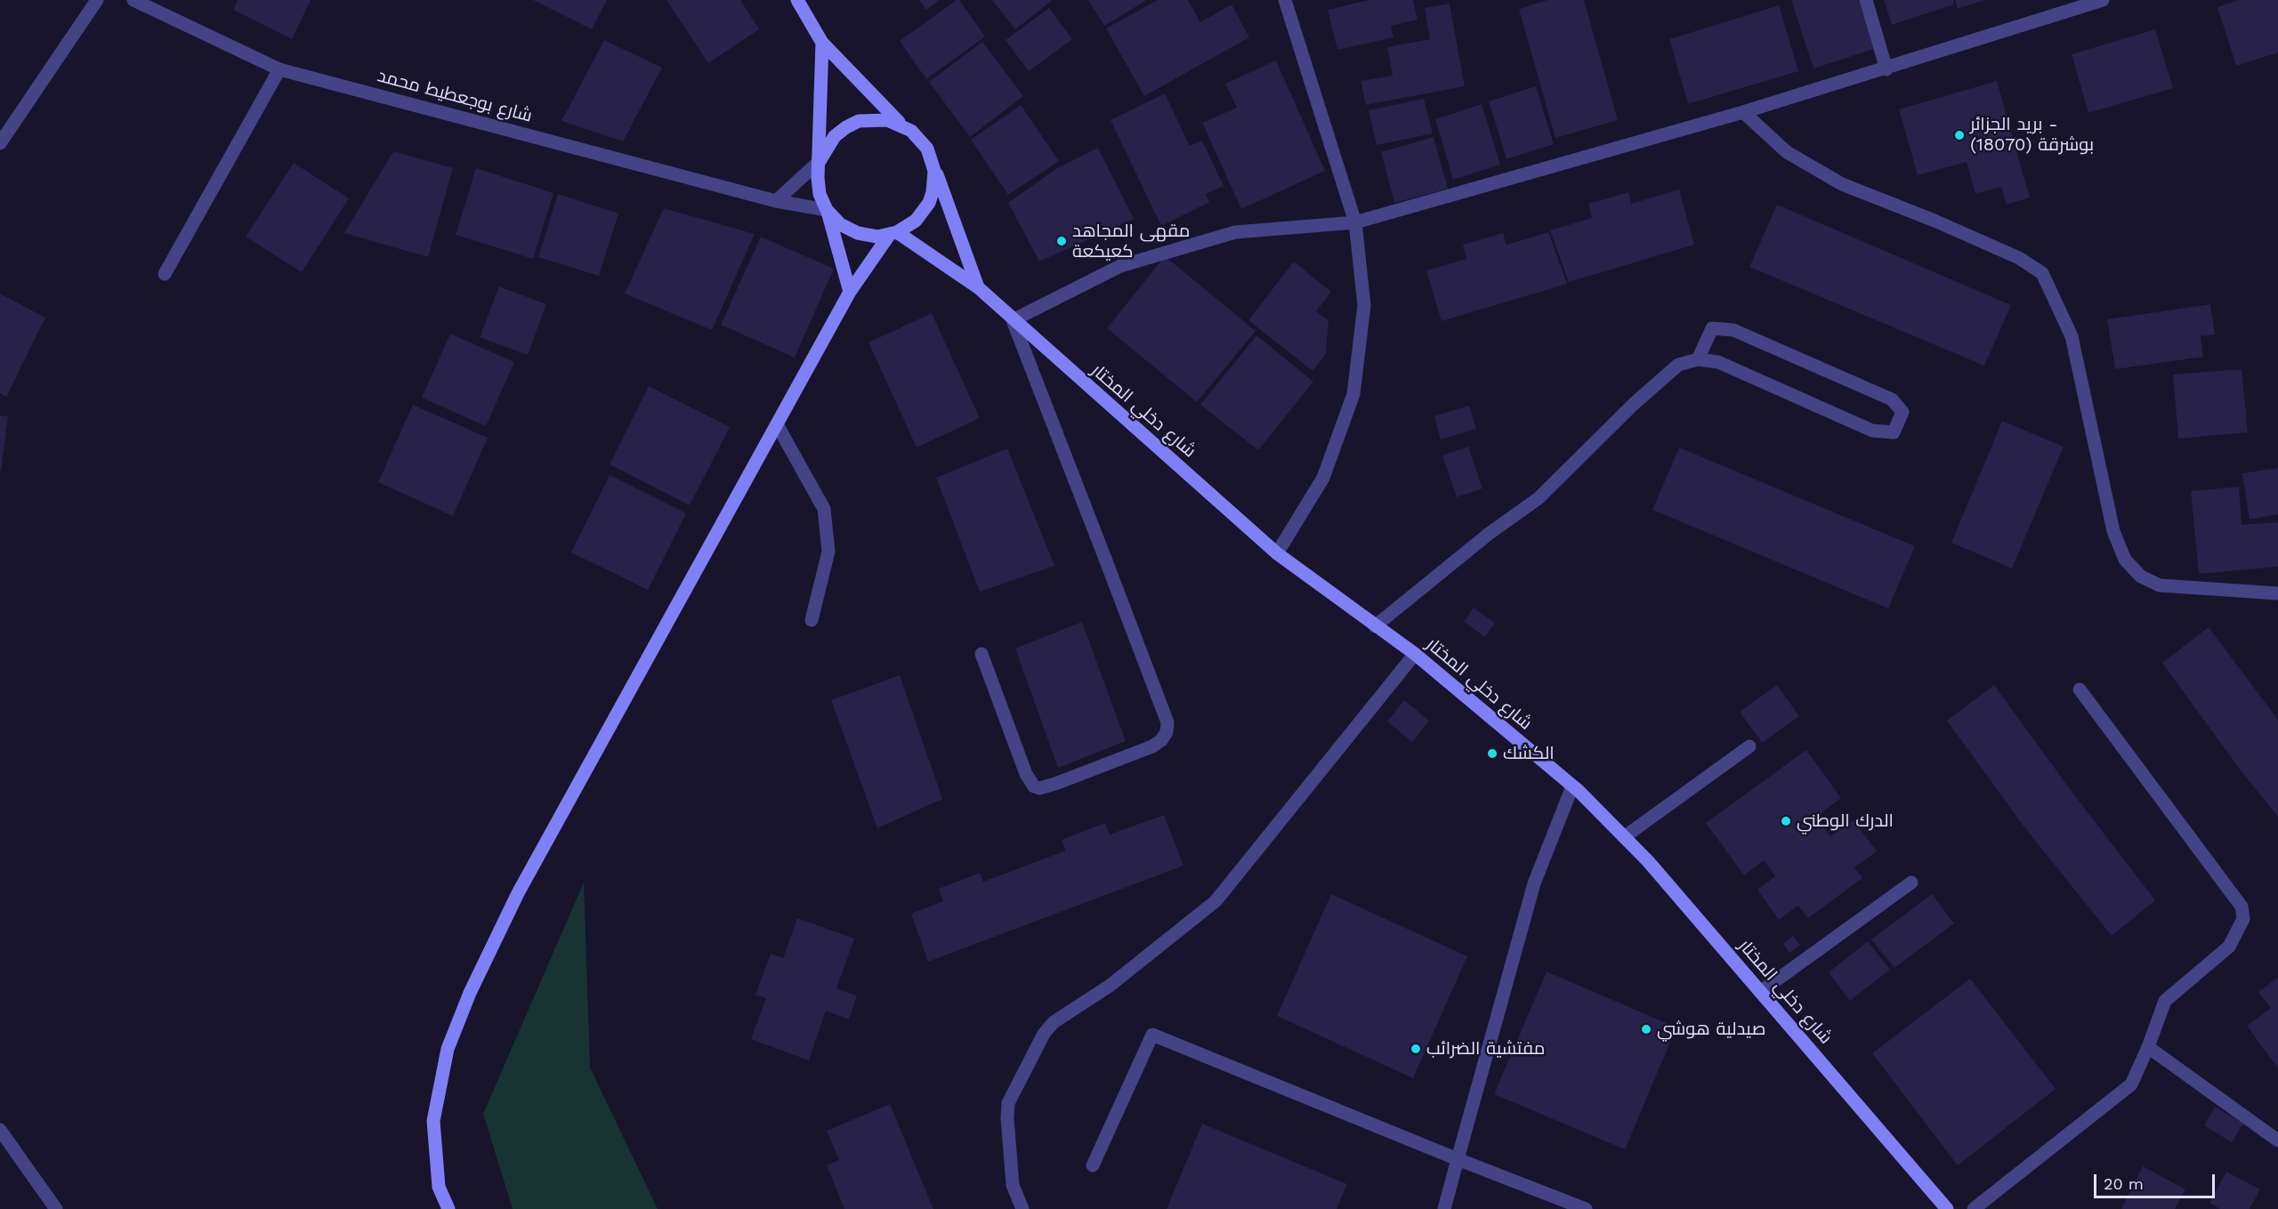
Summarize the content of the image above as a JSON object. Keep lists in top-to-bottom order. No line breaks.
{"streets":{"main road":["شارع دخلي المختار"],"street":["شارع بوجعطيط محمد"]},"crossings":[["شارع بوجعطيط محمد","شارع دخلي المختار"]],"places":["بريد الجزائر - بوشرقة (18070)","مقهى المجاهد كعيكعة","الكشك","الدرك الوطني","صيدلية هوشي","مفتشية الضرائب"],"scale_bar":"20 m"}
